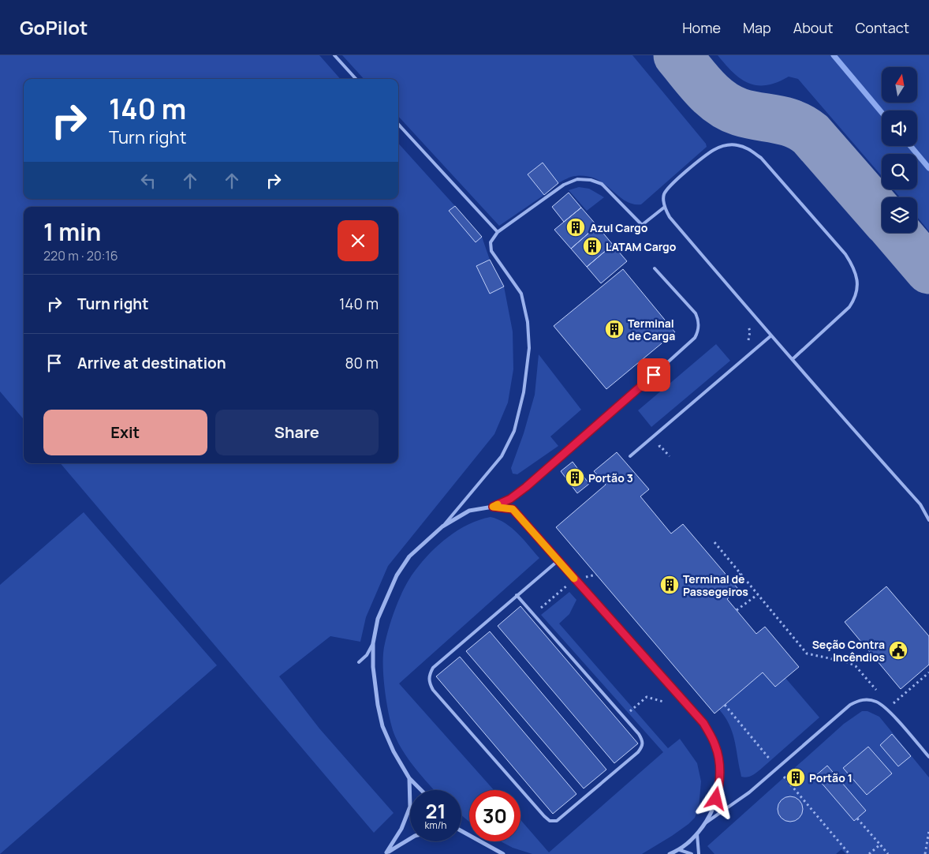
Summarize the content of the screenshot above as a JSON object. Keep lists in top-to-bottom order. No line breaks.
{"places":{"building":["Azul Cargo","LATAM Cargo","Terminal de Carga","Portão 3","Terminal de Passegeiros","Portão 1"],"public building":["Seção Contra Incêndios"]},"north":"top","page":{"header":"GoPilot","nav":["Home","Map","About","Contact"],"turn":["140 m","Turn right"],"heading":["1 min","220 m · 20:16"],"list":[{"name":"Turn right","value":"140 m"},{"name":"Arrive at destination","value":"80 m"}],"buttons":["Exit","Share"],"speed":"21 km/h","limit":"30"}}
